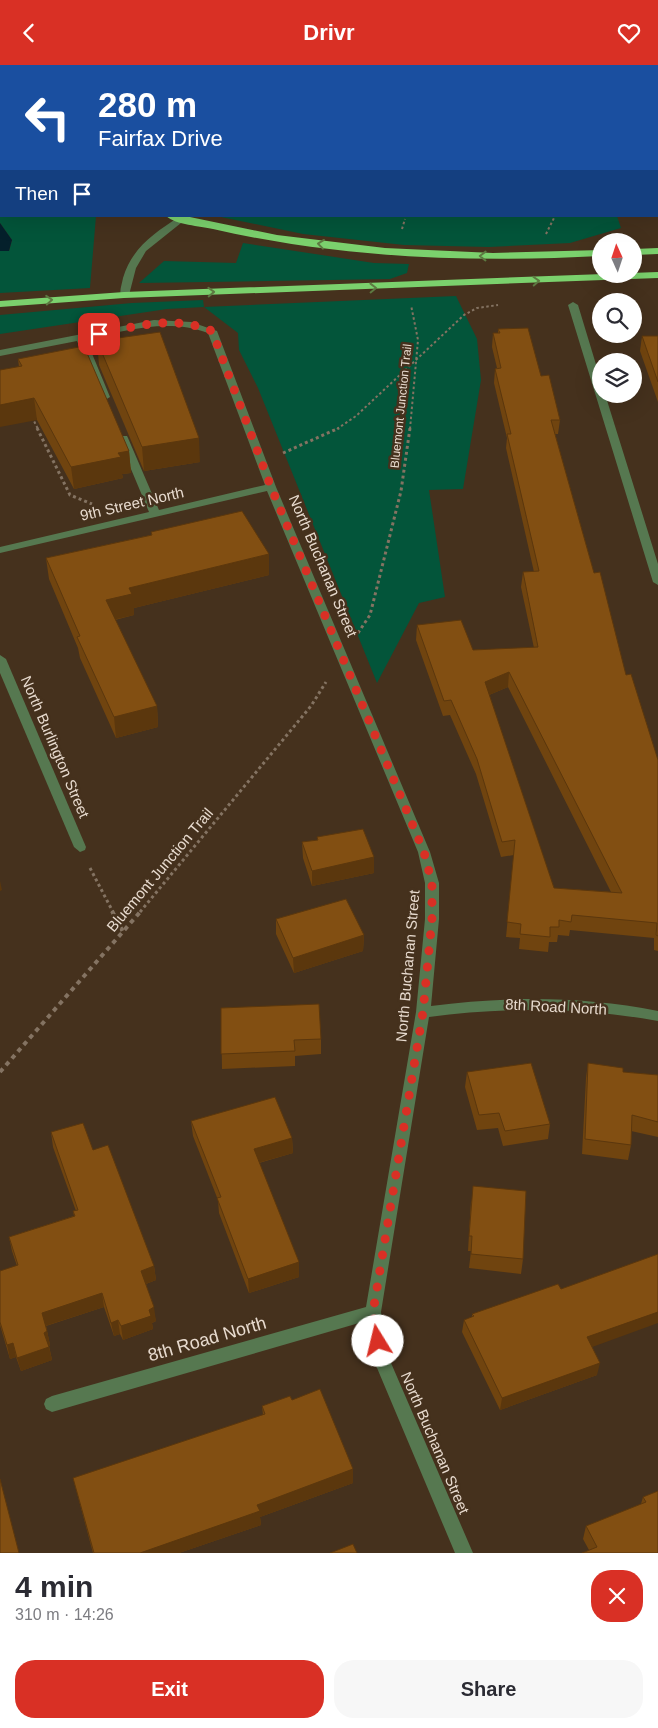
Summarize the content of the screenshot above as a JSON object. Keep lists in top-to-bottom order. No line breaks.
{"streets":{"street":["9th Street North","North Buchanan Street","North Burlington Street","8th Road North"],"path":["Bluemont Junction Trail"]},"crossings":[["9th Street North","North Buchanan Street"],["North Buchanan Street","8th Road North"]],"north":"top","page":{"header":"Drivr","turn":["280 m","Fairfax Drive"],"then":"Then","heading":["4 min","310 m · 14:26"],"buttons":["Exit","Share"]}}
